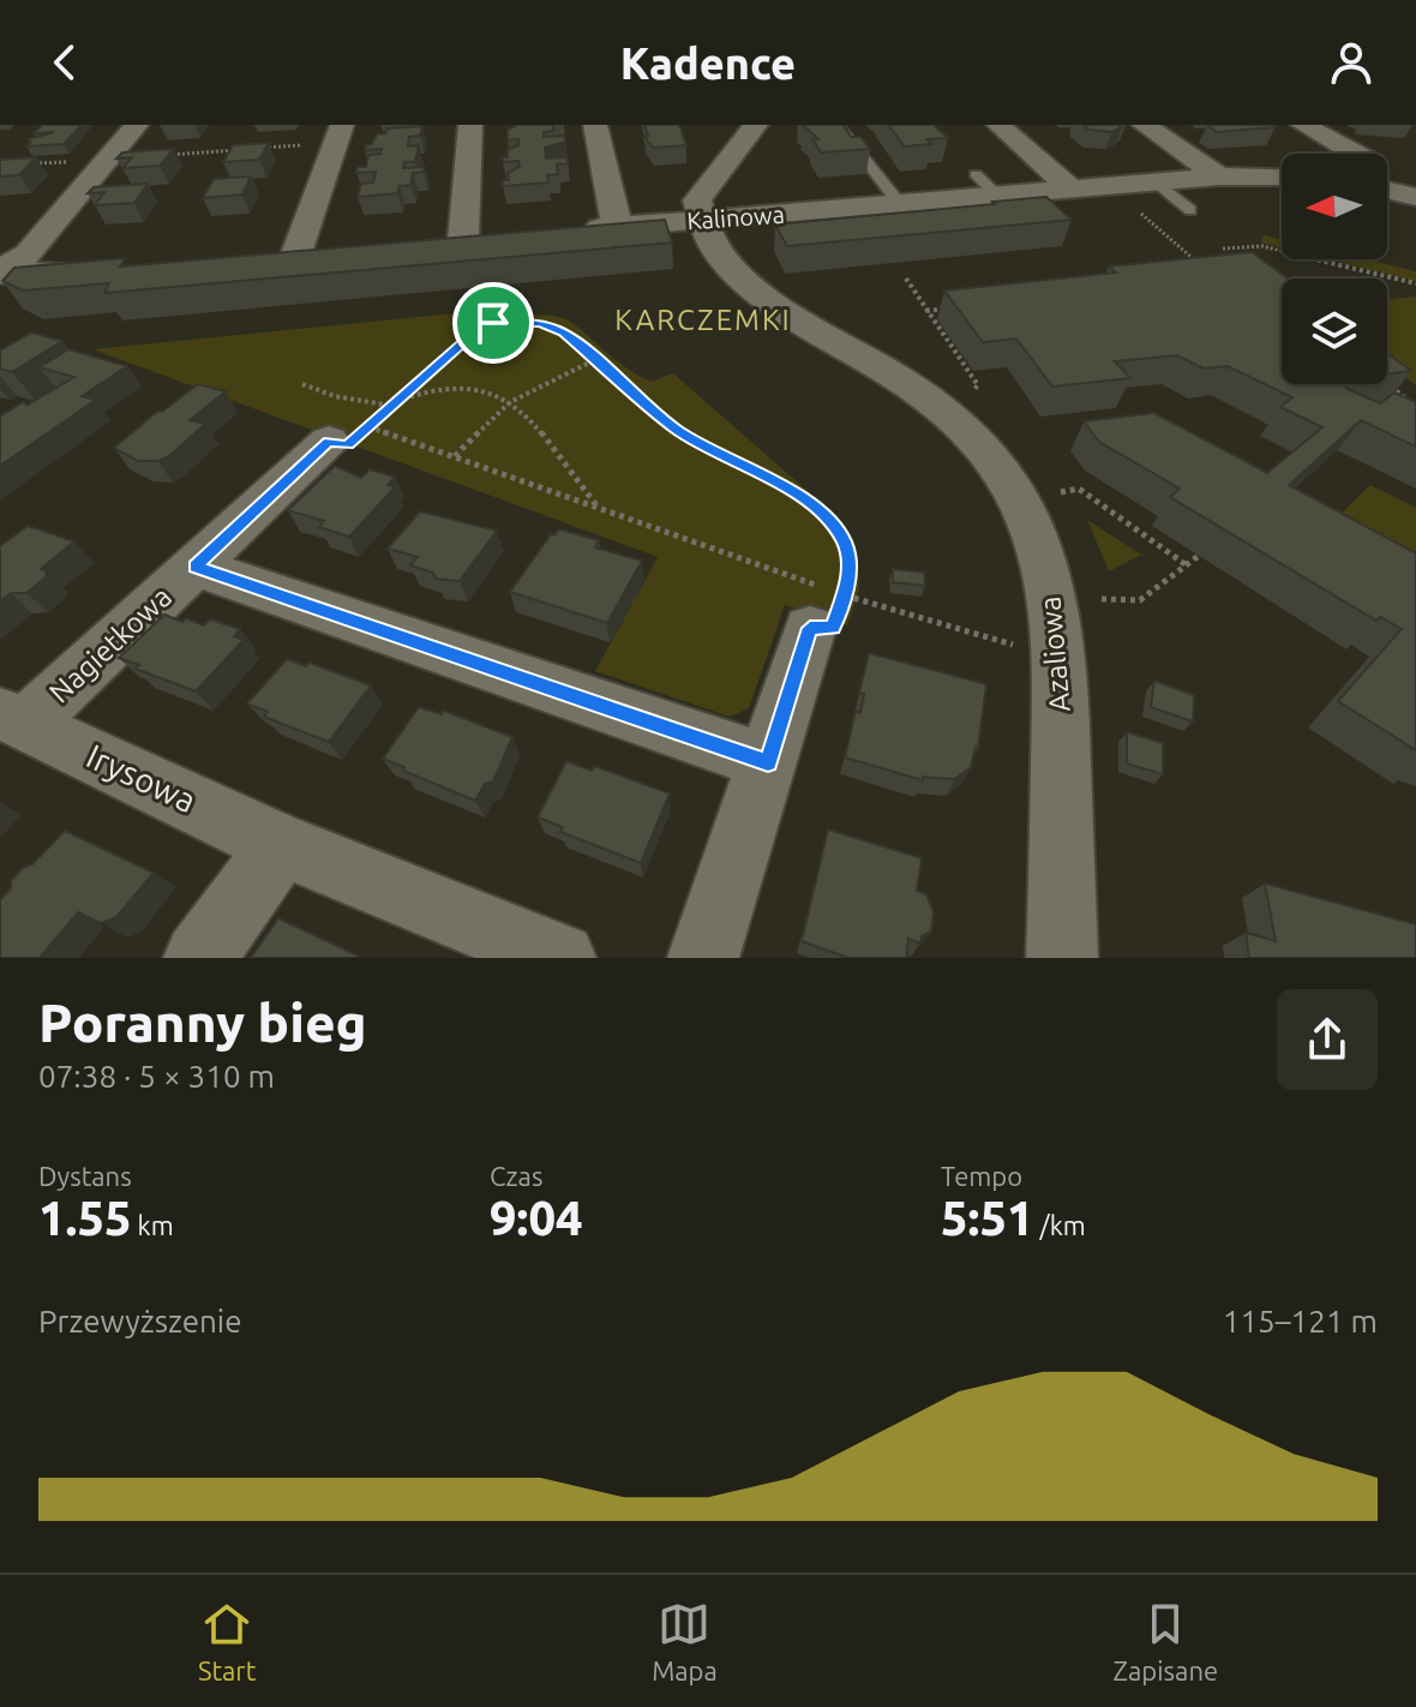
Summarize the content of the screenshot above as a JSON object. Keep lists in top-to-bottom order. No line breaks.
{"streets":{"street":["Kalinowa","Nagietkowa","Azaliowa","Irysowa"]},"crossings":[["Kalinowa","Azaliowa"],["Nagietkowa","Irysowa"]],"districts":["KARCZEMKI"],"north":"left","page":{"header":"Kadence","heading":["Poranny bieg","07:38 · 5 × 310 m"],"stats":[["Dystans","1.55 km"],["Czas","9:04"],["Tempo","5:51 /km"]],"chart":["Przewyższenie","115–121 m"],"tabs":["Start","Mapa","Zapisane"]}}
